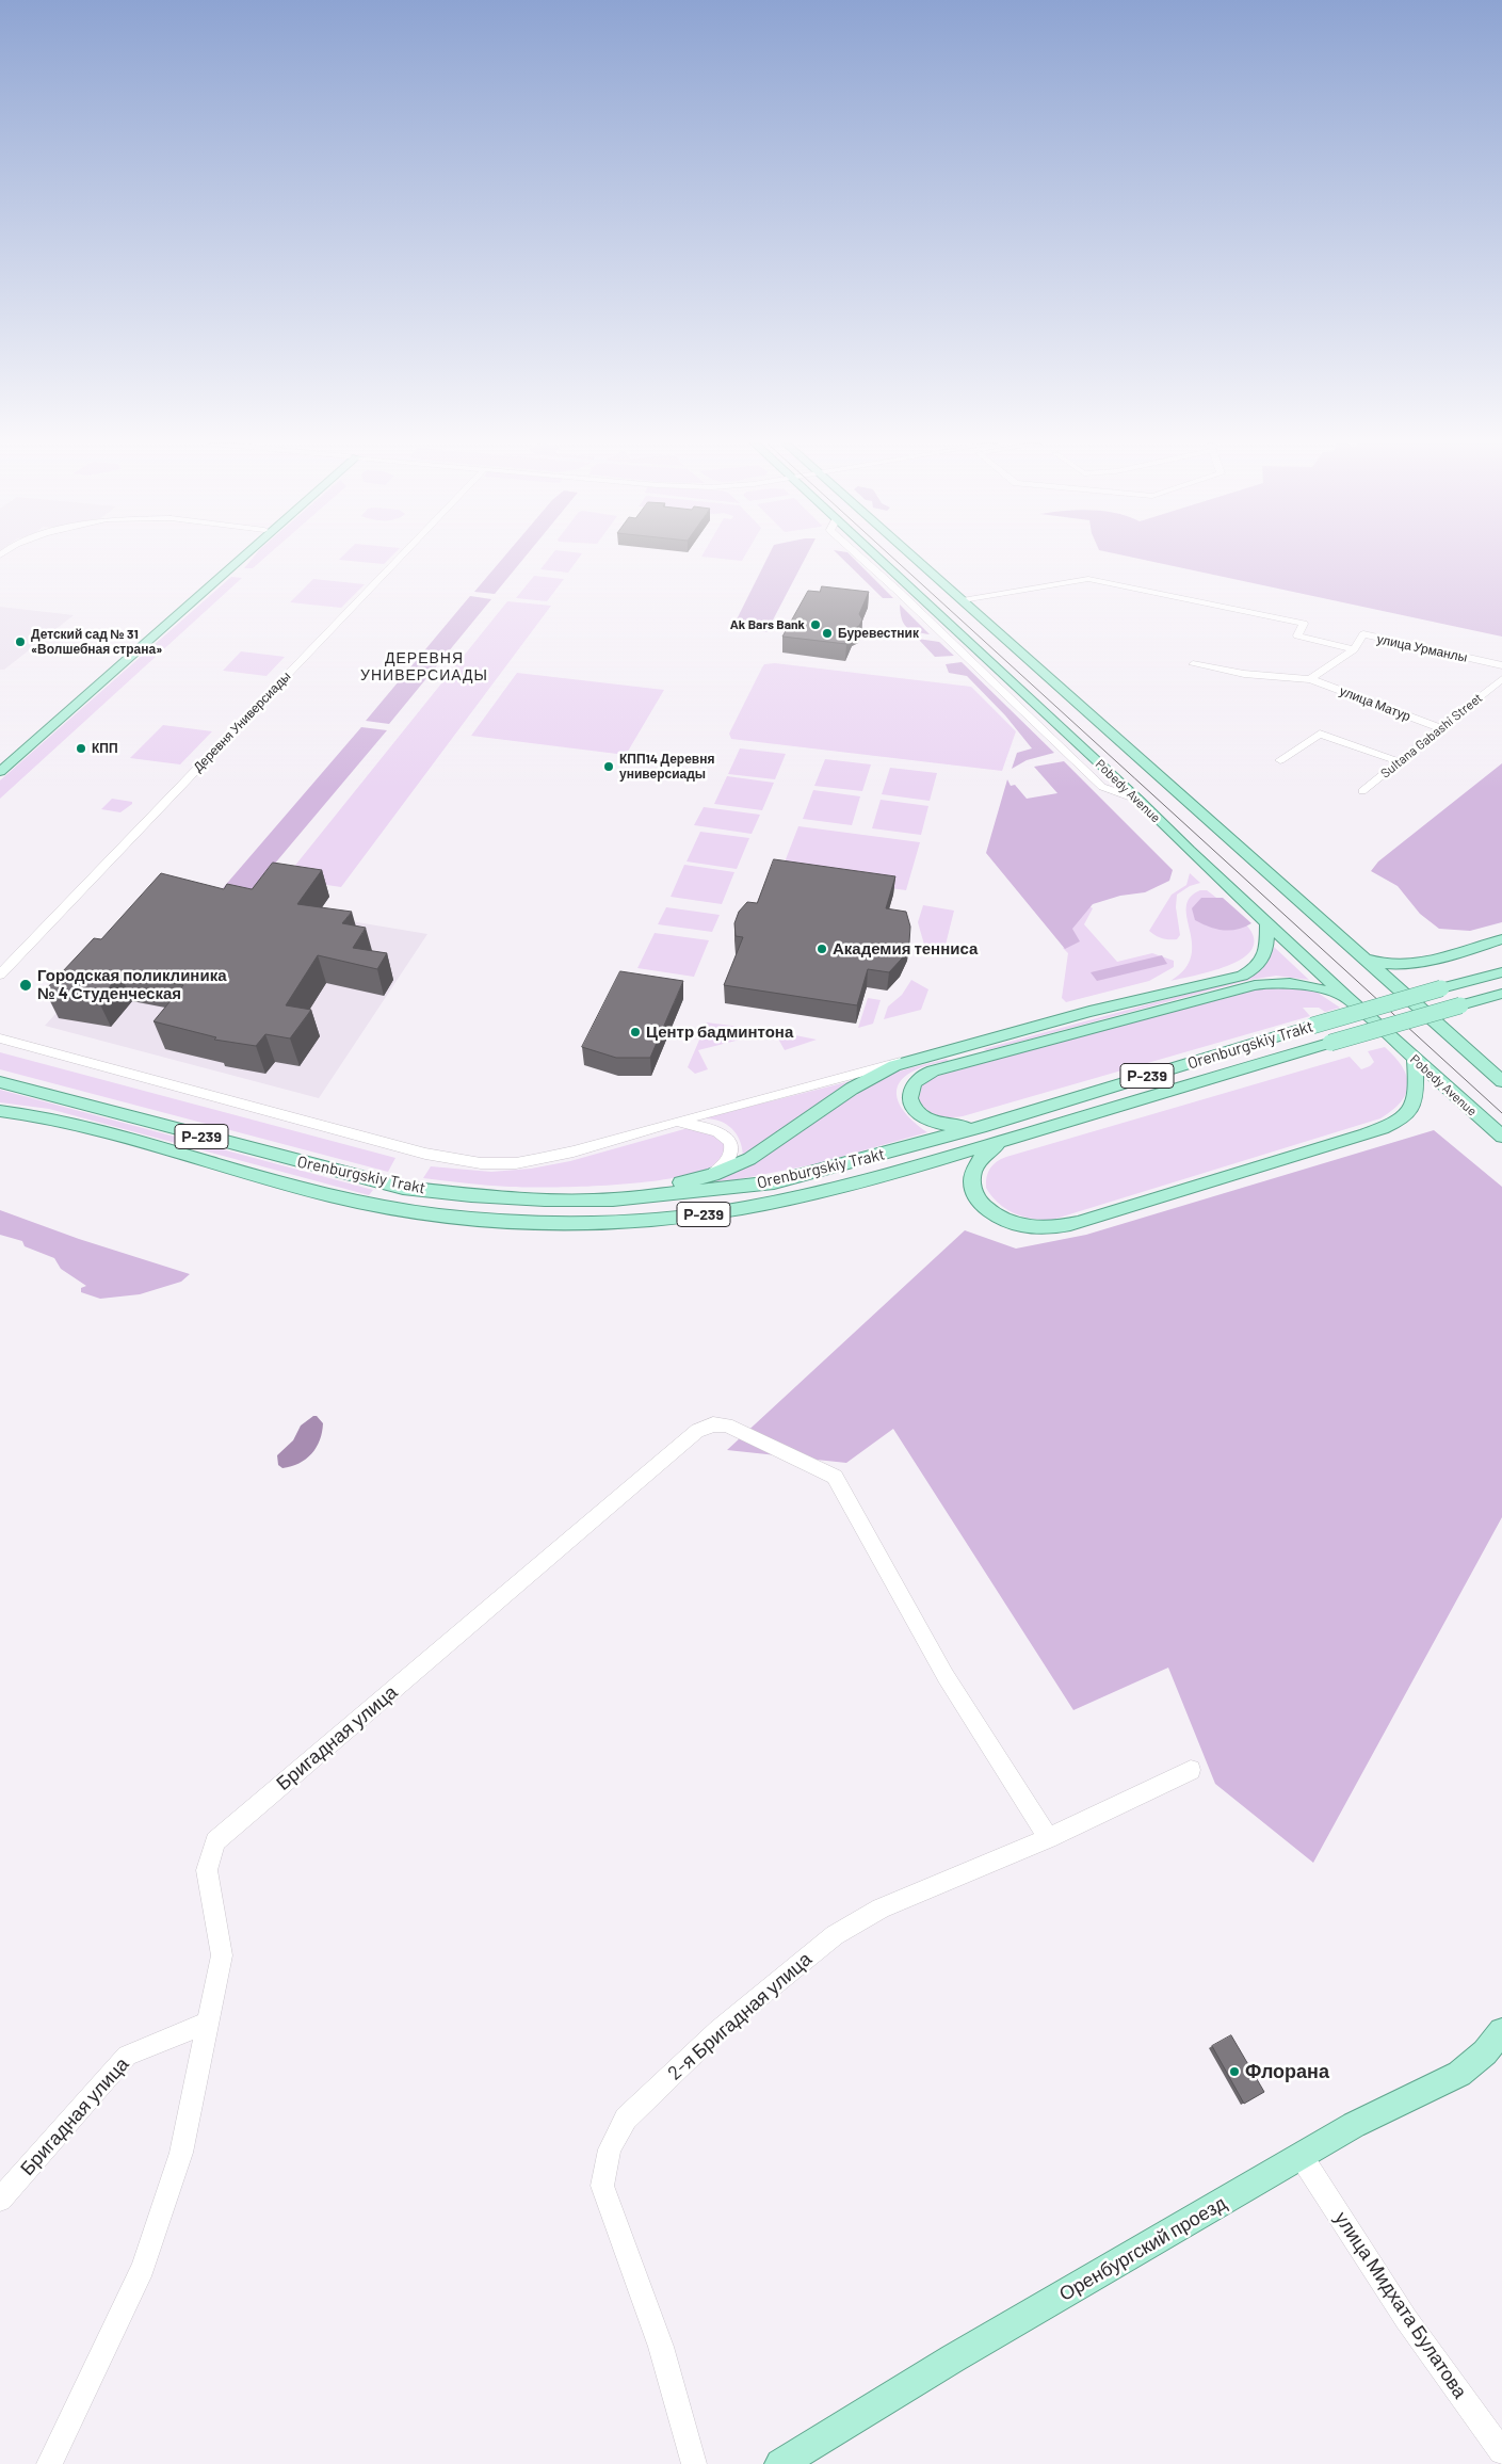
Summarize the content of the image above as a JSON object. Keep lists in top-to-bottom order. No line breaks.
{"streets":{"main road":["Pobedy Avenue","Orenburgskiy Trakt","Р-239","Оренбургский проезд"],"street":["улица Урманлы","улица Матур","Деревня Универсиады","Sultana Gabashi Street","Бригадная улица","2-я Бригадная улица","улица Мидхата Булатова"]},"crossings":[["улица Урманлы","улица Матур"],["улица Урманлы","Pobedy Avenue"],["улица Матур","Sultana Gabashi Street"],["Бригадная улица","2-я Бригадная улица"],["Оренбургский проезд","улица Мидхата Булатова"]],"districts":["ДЕРЕВНЯ УНИВЕРСИАДЫ"],"places":["Ak Bars Bank","Буревестник","Детский сад № 31 «Волшебная страна»","КПП","КПП14 Деревня универсиады","Академия тенниса","Городская поликлиника № 4 Студенческая","Центр бадминтона","Флорана"]}
